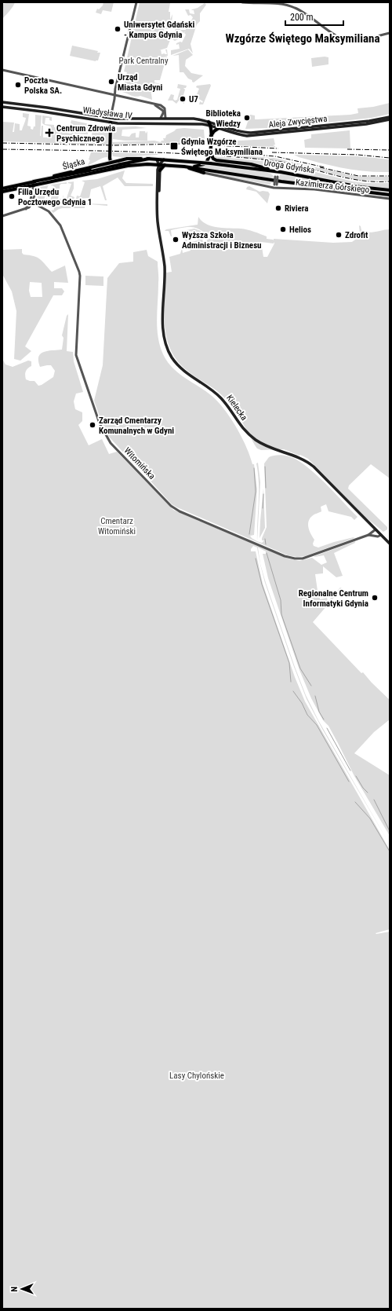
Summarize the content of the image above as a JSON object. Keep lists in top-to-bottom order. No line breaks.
{"streets":{"main road":["Władysława IV","Aleja Zwycięstwa","Śląska","Droga Gdyńska","Kielecka"],"street":["Kazimierza Górskiego","Witomińska"]},"crossings":[["Władysława IV","Aleja Zwycięstwa"],["Śląska","Droga Gdyńska"],["Śląska","Kielecka"],["Droga Gdyńska","Kielecka"],["Kielecka","Witomińska"]],"districts":["Wzgórze Świętego Maksymiliana"],"parks":["Park Centralny","Cmentarz Witomiński","Lasy Chylońskie"],"places":{"other":["Uniwersytet Gdański - Kampus Gdynia","Urząd Miasta Gdyni","Poczta Polska SA.","U7","Biblioteka Wiedzy","Filia Urzędu Pocztowego Gdynia 1","Riviera","Helios","Zdrofit","Wyższa Szkoła Administracji i Biznesu","Zarząd Cmentarzy Komunalnych w Gdyni","Regionalne Centrum Informatyki Gdynia"],"health":["Centrum Zdrowia Psychicznego"],"transit":["Gdynia Wzgórze Świętego Maksymiliana"]},"scale_bar":"200 m","north":"left"}
